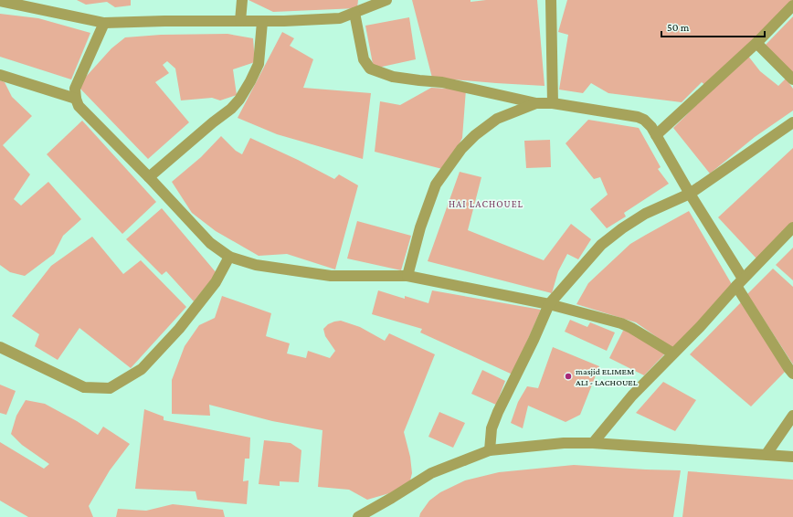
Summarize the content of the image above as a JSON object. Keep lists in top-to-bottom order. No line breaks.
{"districts":["HAI LACHOUEL"],"places":["masjid ELIMEM ALI - LACHOUEL"],"scale_bar":"50 m"}
